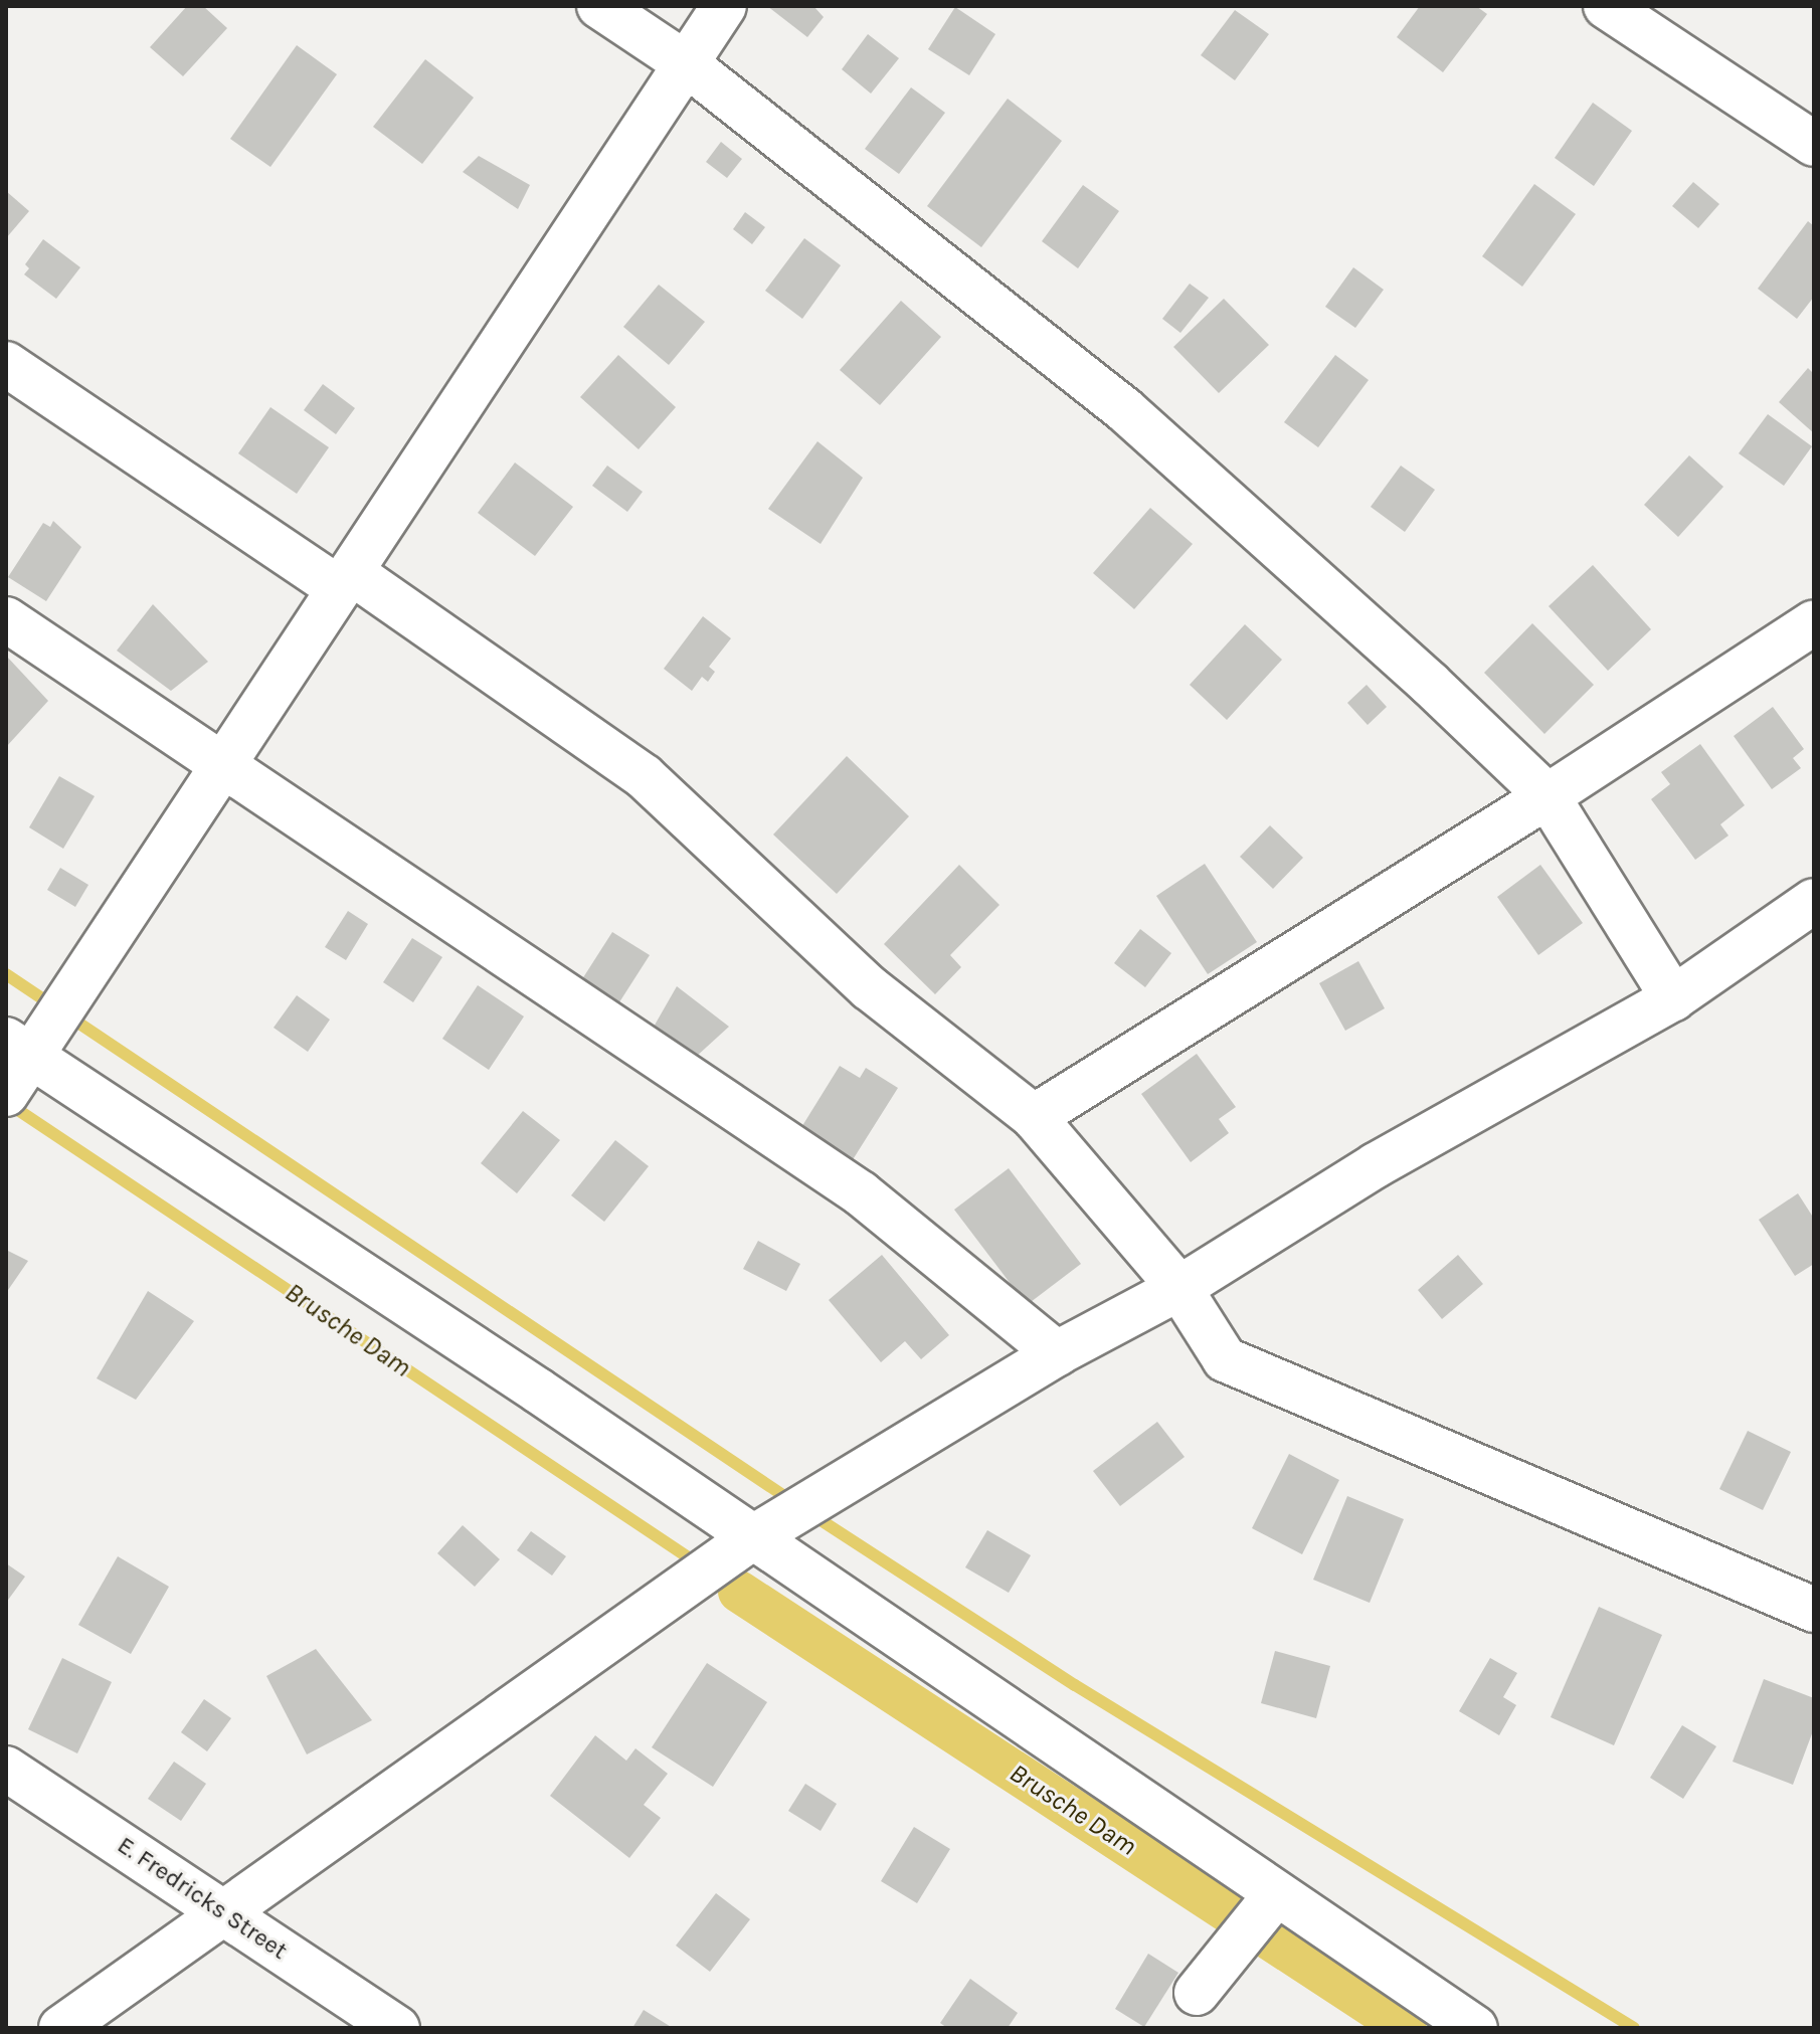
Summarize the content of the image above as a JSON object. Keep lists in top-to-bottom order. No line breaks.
{"streets":{"street":["E. Fredricks Street"]},"water":["Brusche Dam"]}
